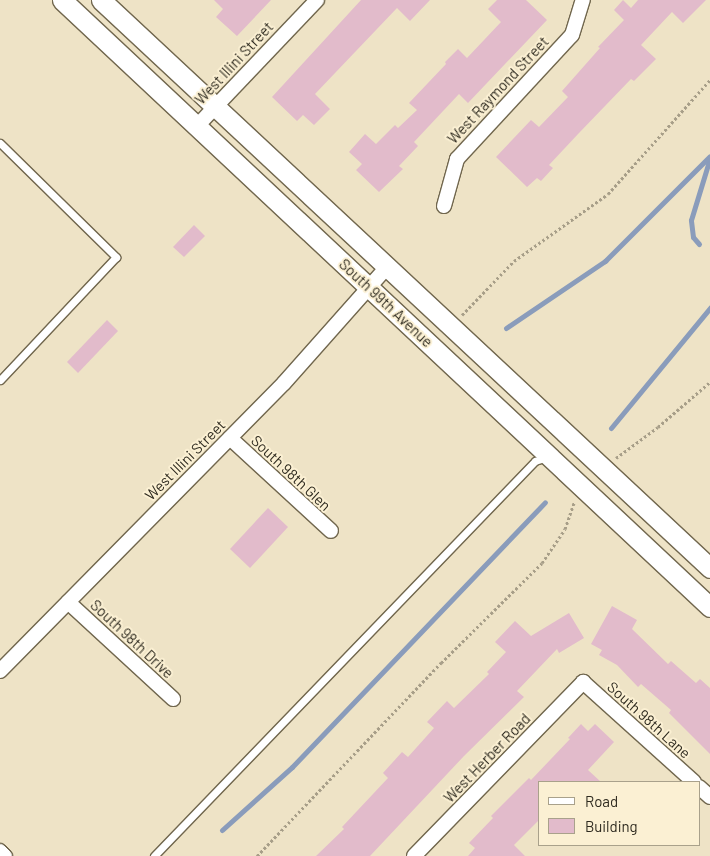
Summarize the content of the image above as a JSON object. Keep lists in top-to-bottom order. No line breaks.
{"streets":{"main road":["South 99th Avenue"],"street":["West Illini Street","West Raymond Street","South 98th Glen","South 98th Drive","South 98th Lane","West Herber Road"]},"crossings":[["West Illini Street","South 99th Avenue"],["West Illini Street","South 98th Glen"],["West Illini Street","South 98th Drive"],["South 98th Lane","West Herber Road"]],"legend":["Road","Building"]}
